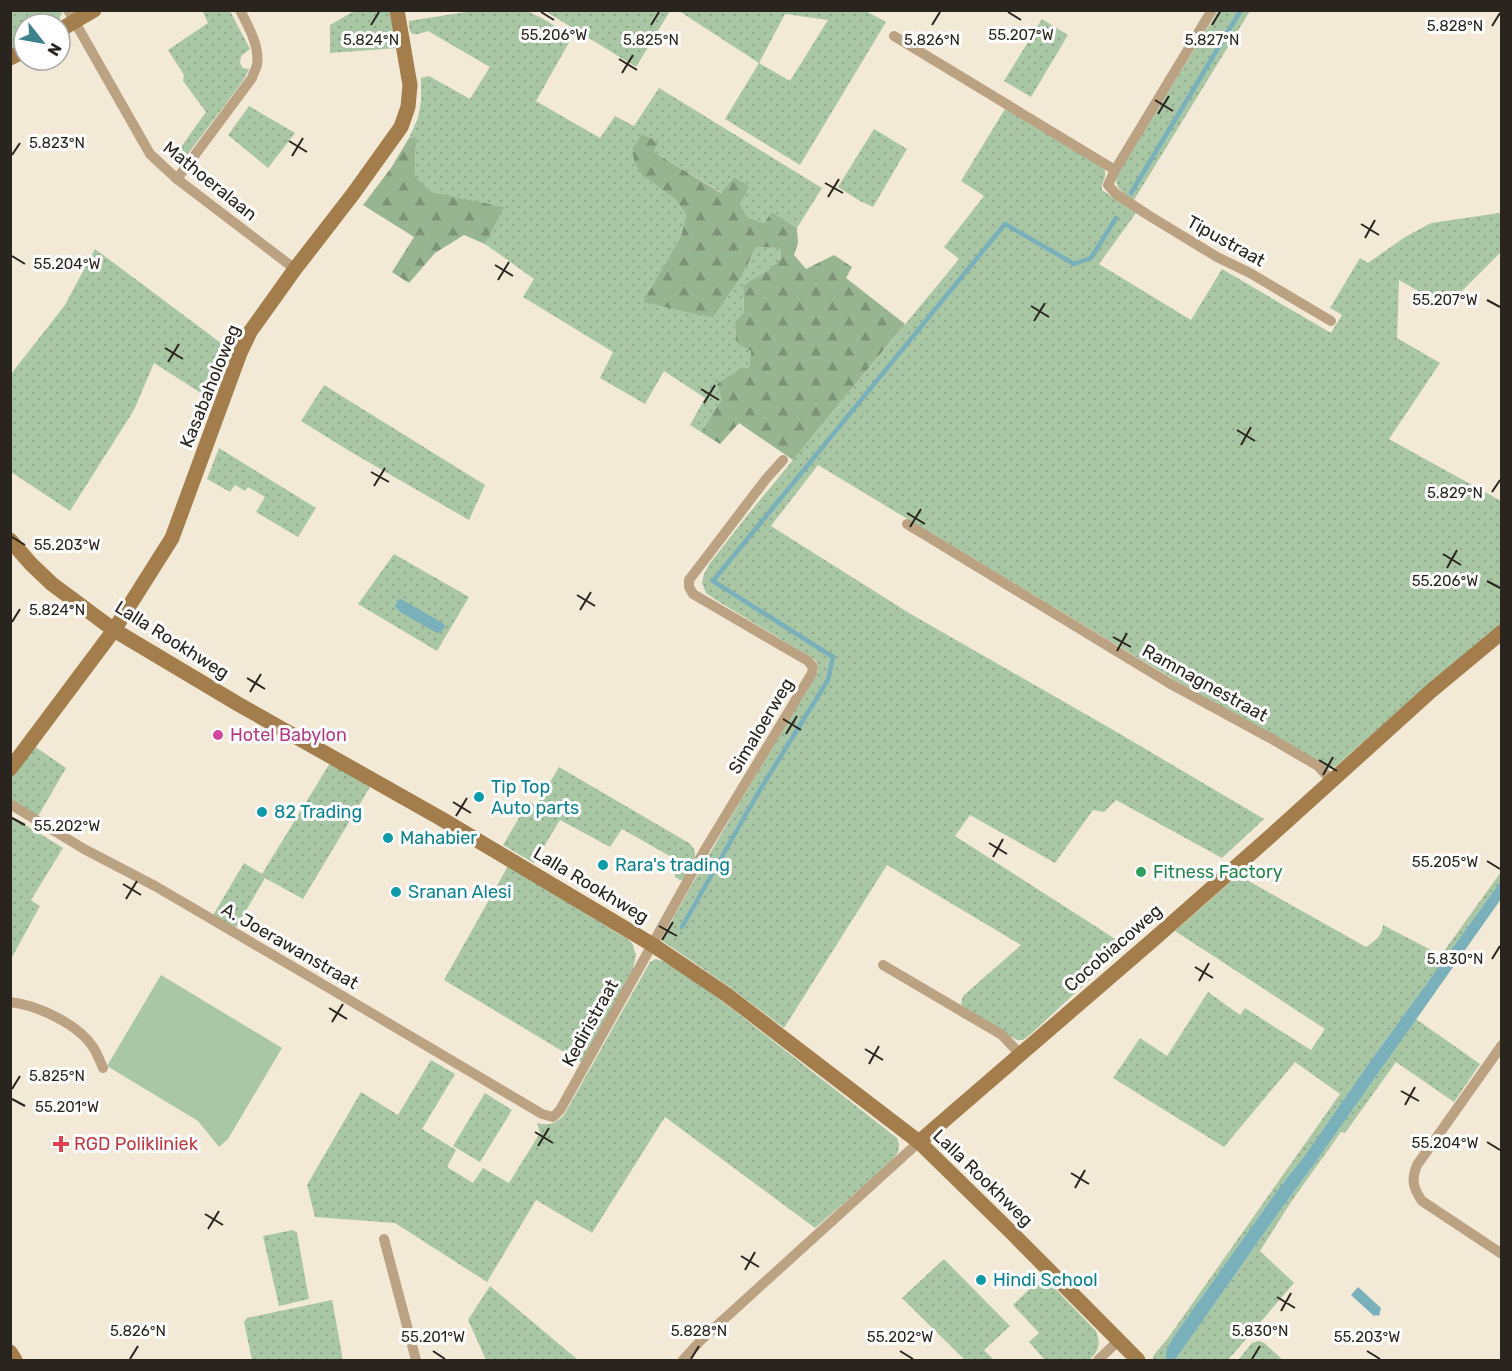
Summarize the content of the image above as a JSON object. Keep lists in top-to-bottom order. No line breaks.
{"streets":{"street":["Mathoeralaan","Tipustraat","Kasabaholoweg","Lalla Rookhweg","Ramnagnestraat","Simaloerweg","A. Joerawanstraat","Cocobiacoweg","Kediristraat"]},"crossings":[["Mathoeralaan","Kasabaholoweg"],["Kasabaholoweg","Lalla Rookhweg"],["Lalla Rookhweg","Simaloerweg"],["Lalla Rookhweg","Cocobiacoweg"],["Lalla Rookhweg","Kediristraat"],["Ramnagnestraat","Cocobiacoweg"],["Simaloerweg","Kediristraat"],["A. Joerawanstraat","Kediristraat"]],"places":{"other":["Hotel Babylon","Tip Top Auto parts","82 Trading","Mahabier","Rara's trading","Fitness Factory","Sranan Alesi","Hindi School"],"health":["RGD Polikliniek"]},"north":"bottom right","coordinates":["5.828°N","55.206°W","55.207°W","5.824°N","5.825°N","5.826°N","5.827°N","5.823°N","55.204°W","5.829°N","55.203°W","55.202°W","55.205°W","5.830°N","55.201°W"]}
